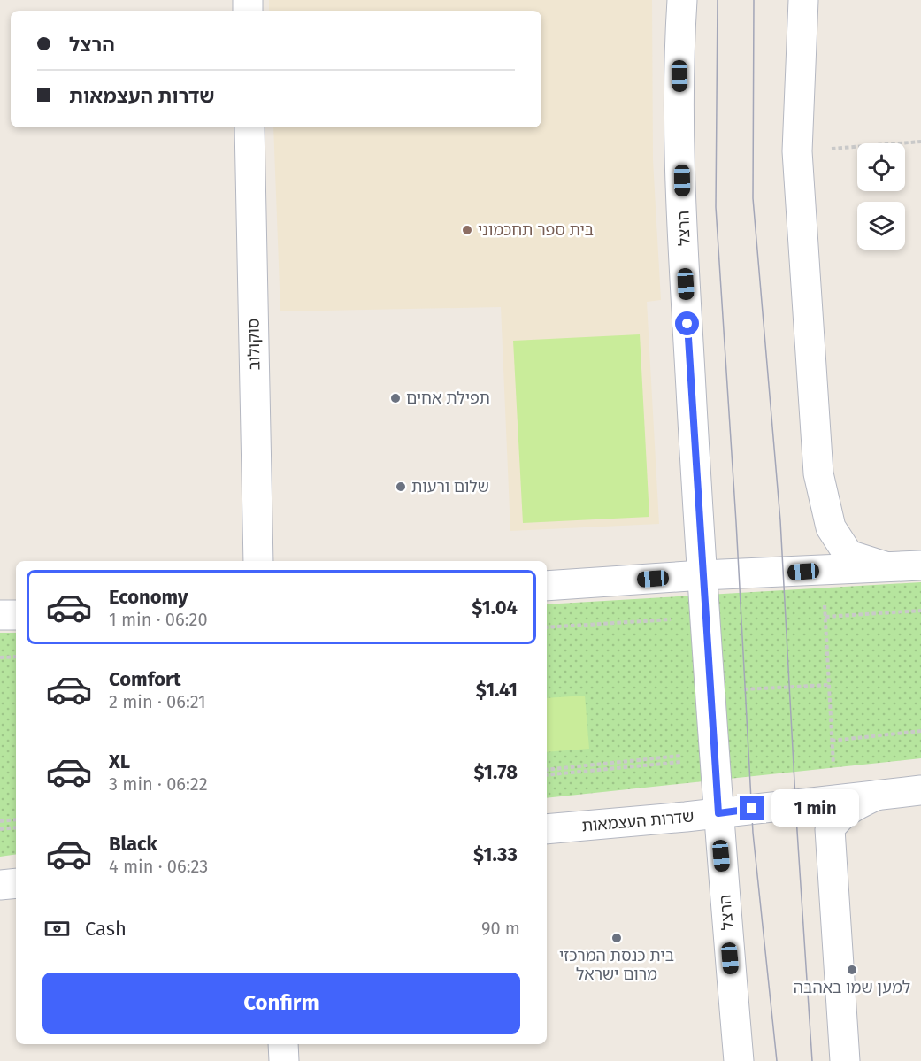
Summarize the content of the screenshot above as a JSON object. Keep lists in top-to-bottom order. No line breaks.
{"streets":{"street":["הרצל","סוקולוב","שדרות העצמאות"]},"crossings":[["הרצל","שדרות העצמאות"]],"places":["בית ספר תחכמוני","תפילת אחים","שלום ורעות","בית כנסת המרכזי מרום ישראל","למען שמו באהבה"],"page":{"banner":["הרצל","שדרות העצמאות"],"list":[{"name":"Economy","note":"1 min · 06:20","value":"$1.04"},{"name":"Comfort","note":"2 min · 06:21","value":"$1.41"},{"name":"XL","note":"3 min · 06:22","value":"$1.78"},{"name":"Black","note":"4 min · 06:23","value":"$1.33"}],"bubble":"1 min","pay":["Cash","90 m"],"buttons":"Confirm"}}
